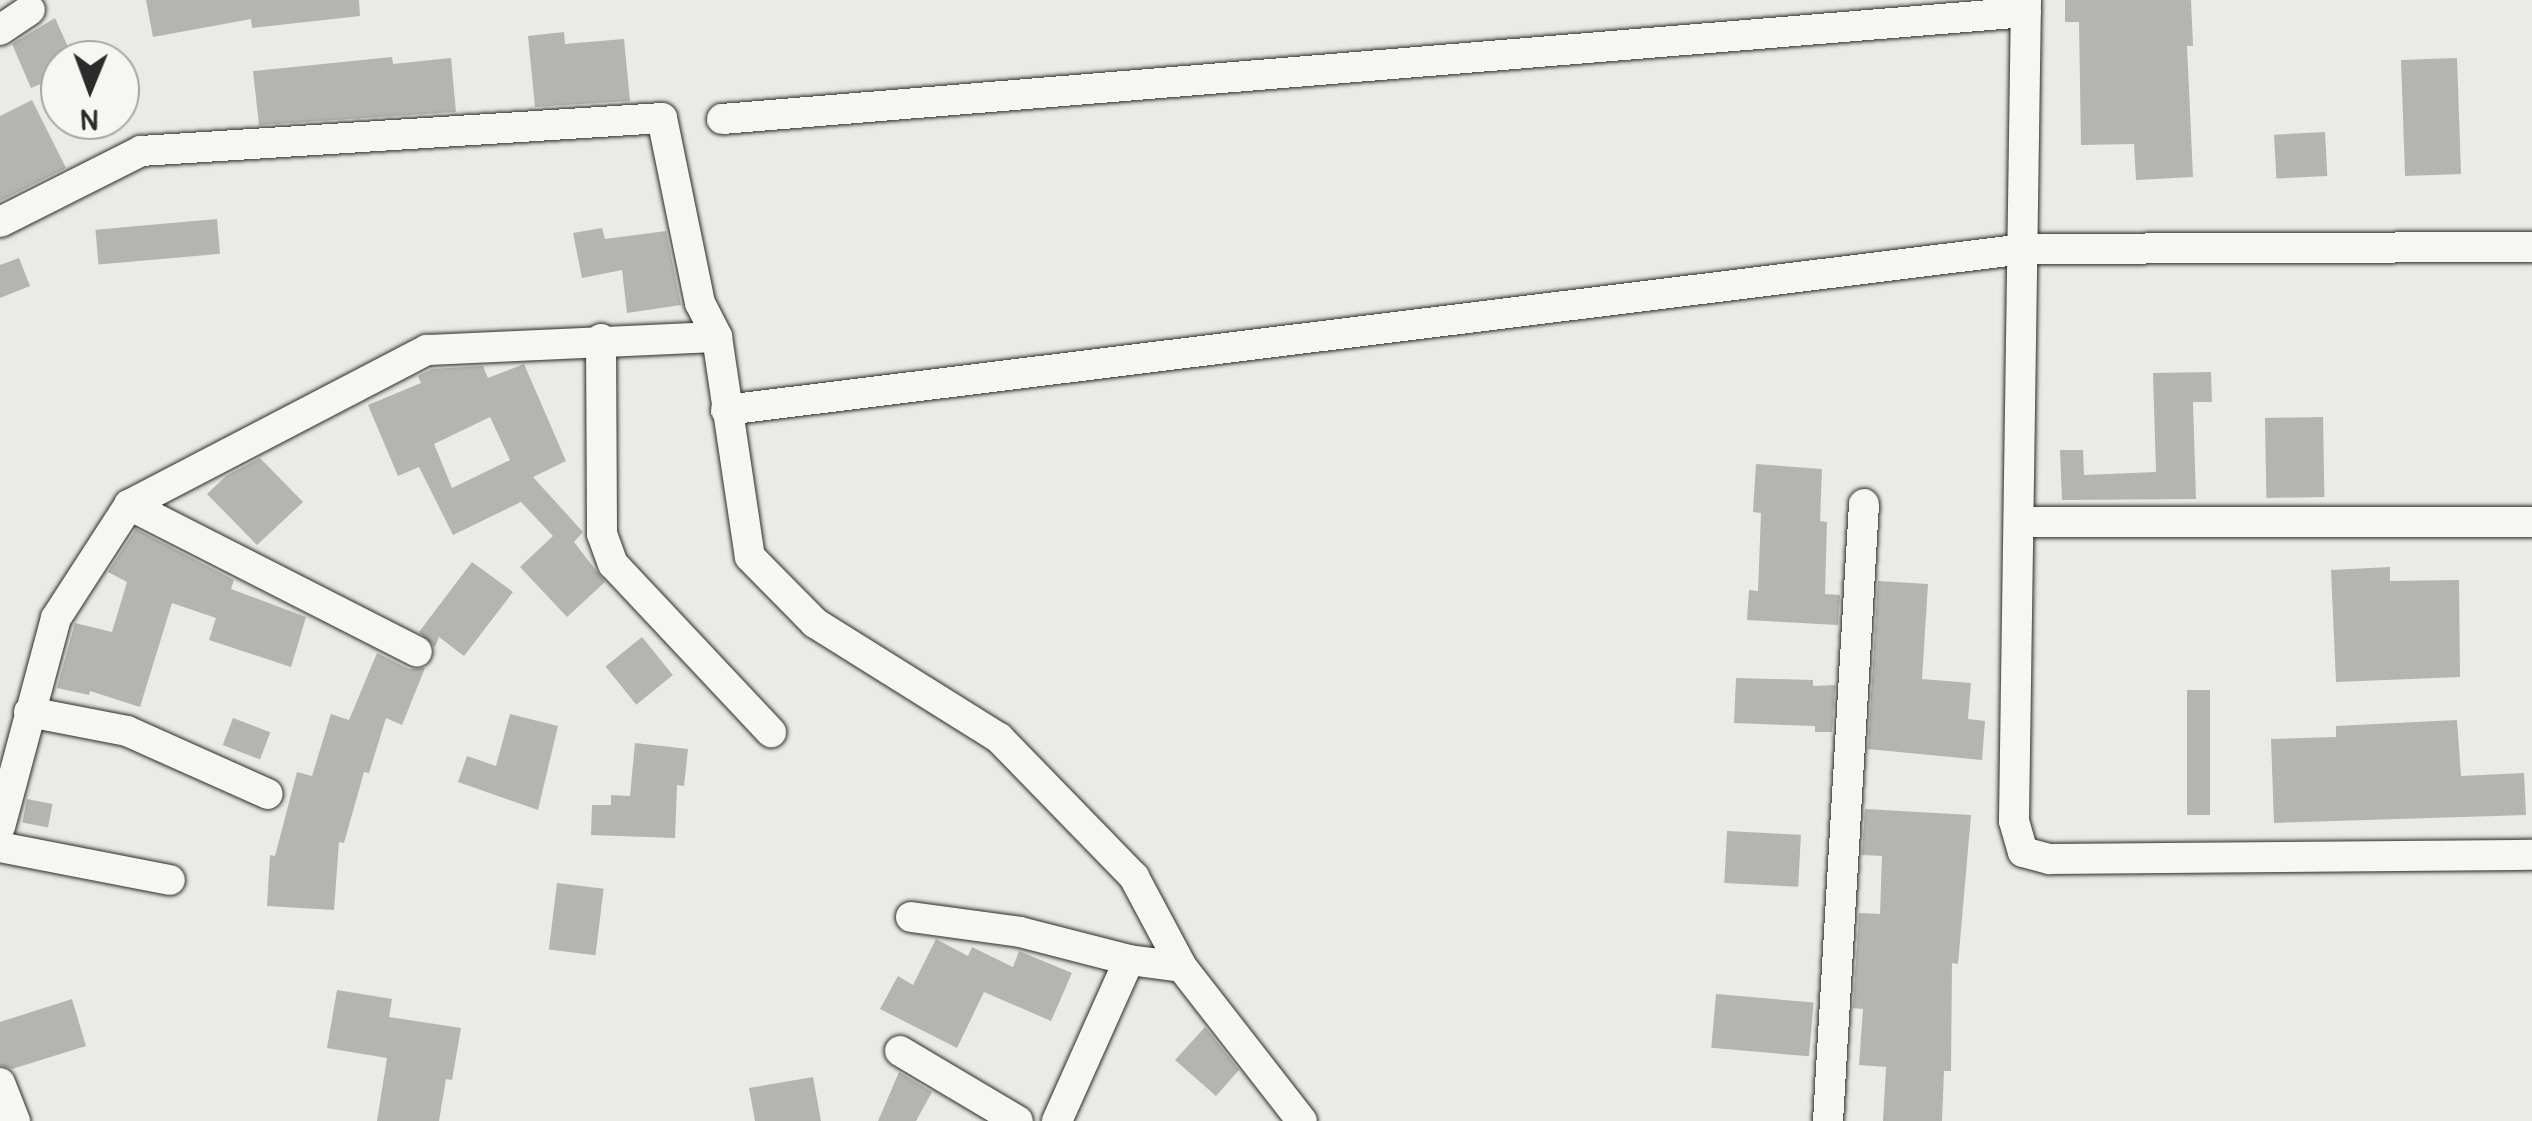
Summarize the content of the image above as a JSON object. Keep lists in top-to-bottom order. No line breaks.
{"north":"bottom"}
